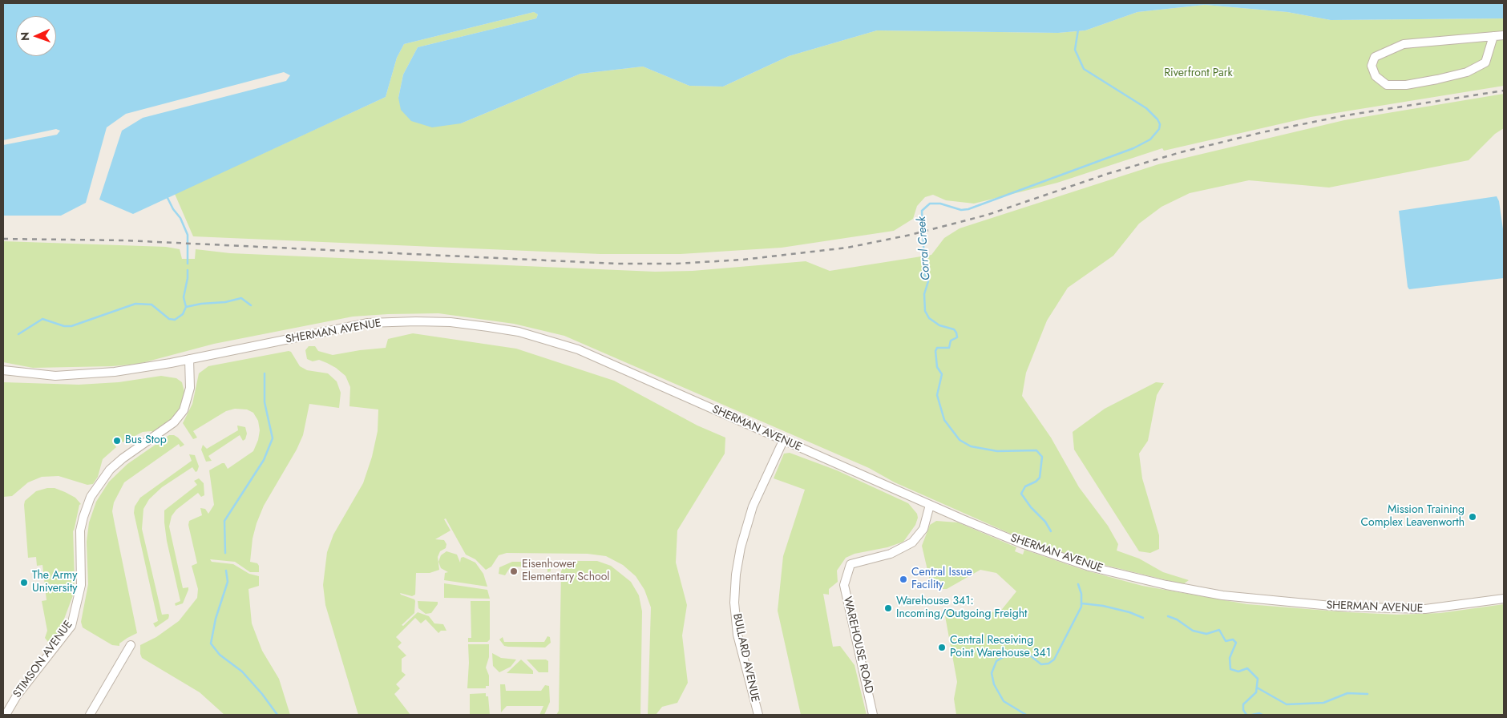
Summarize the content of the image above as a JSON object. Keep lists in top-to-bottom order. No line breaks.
{"streets":{"street":["SHERMAN AVENUE","WAREHOUSE ROAD","BULLARD AVENUE","STIMSON AVENUE"]},"crossings":[["SHERMAN AVENUE","WAREHOUSE ROAD"],["SHERMAN AVENUE","BULLARD AVENUE"],["SHERMAN AVENUE","STIMSON AVENUE"]],"water":["Corral Creek"],"parks":["Riverfront Park"],"places":["Bus Stop","Mission Training Complex Leavenworth","Eisenhower Elementary School","Central Issue Facility","The Army University","Warehouse 341: Incoming/Outgoing Freight","Central Receiving Point Warehouse 341"],"north":"left"}
